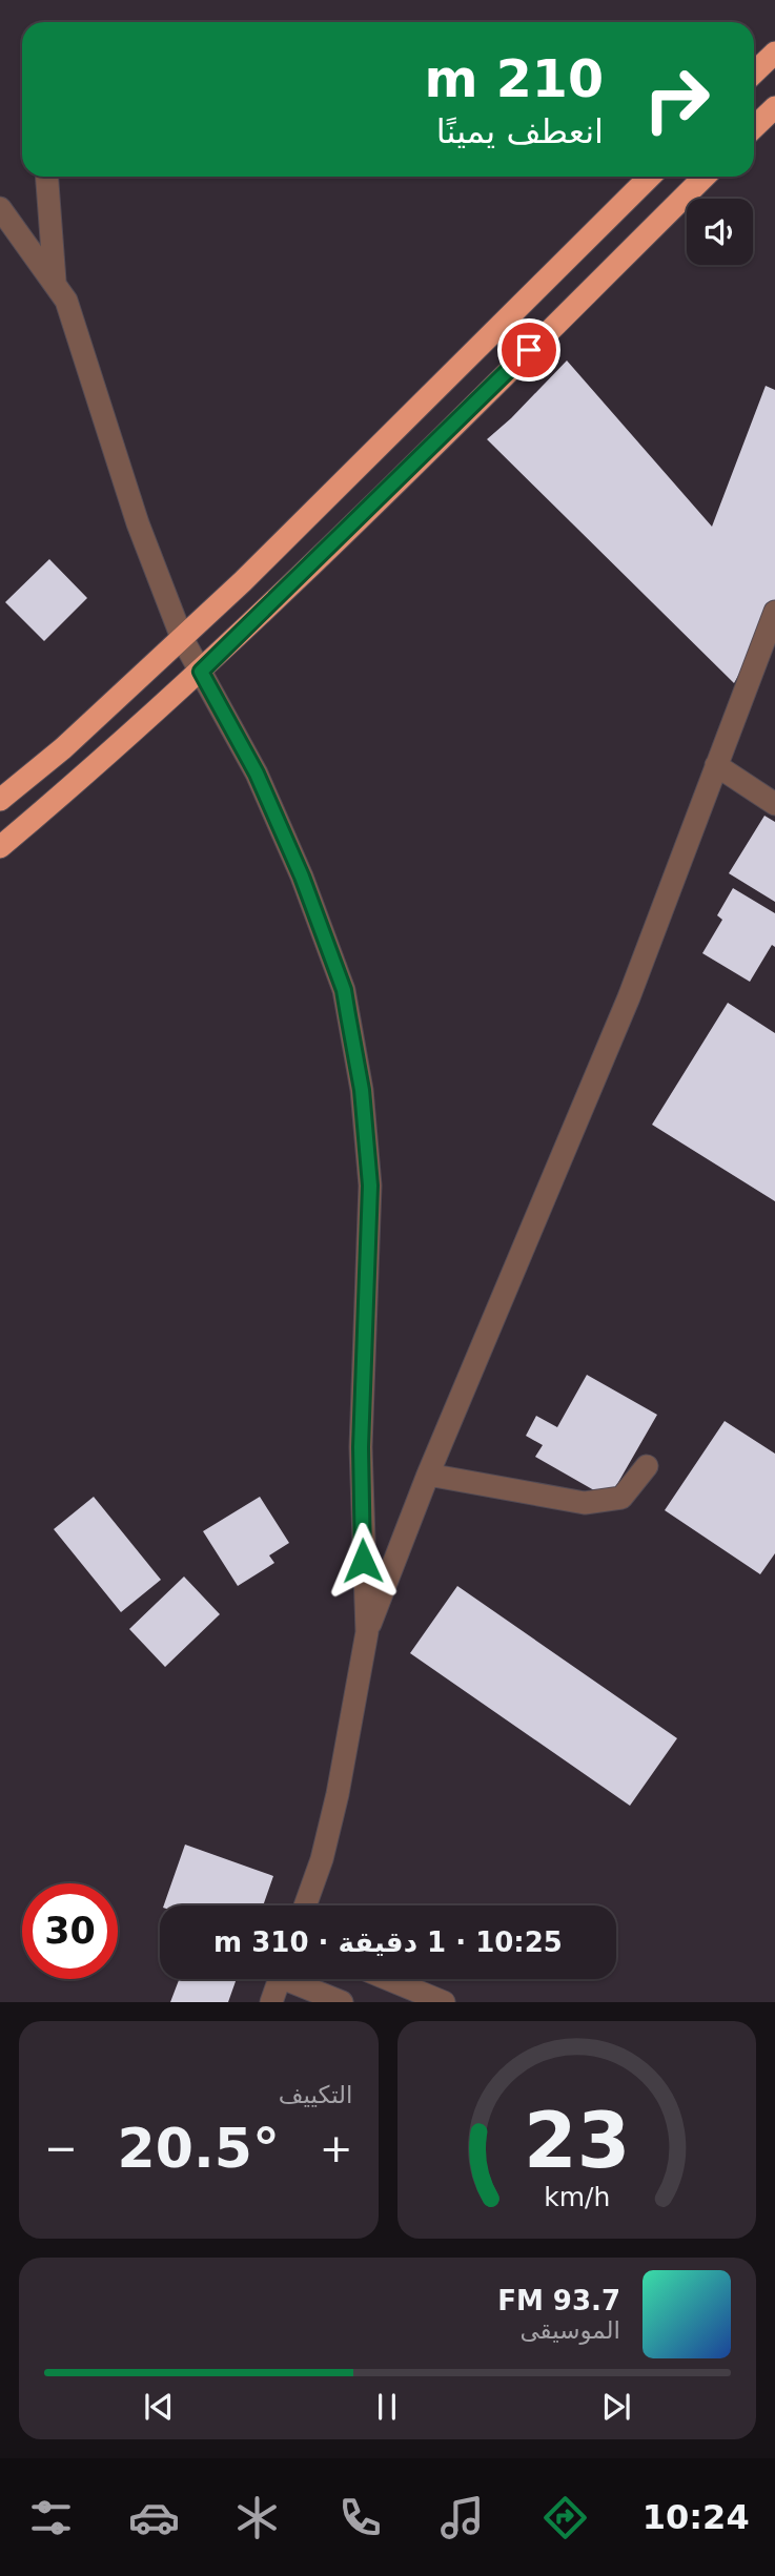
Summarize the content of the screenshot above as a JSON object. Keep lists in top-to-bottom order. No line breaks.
{"page":{"turn":["210 m","انعطف يمينًا"],"limit":"30","trip":"10:25 · 1 دقيقة · 310 m","tile":"التكييف","heat":["−","20.5°","+"],"song":["93.7 FM","الموسيقى"],"tabs":"10:24","gauge":["23","km/h"]}}
